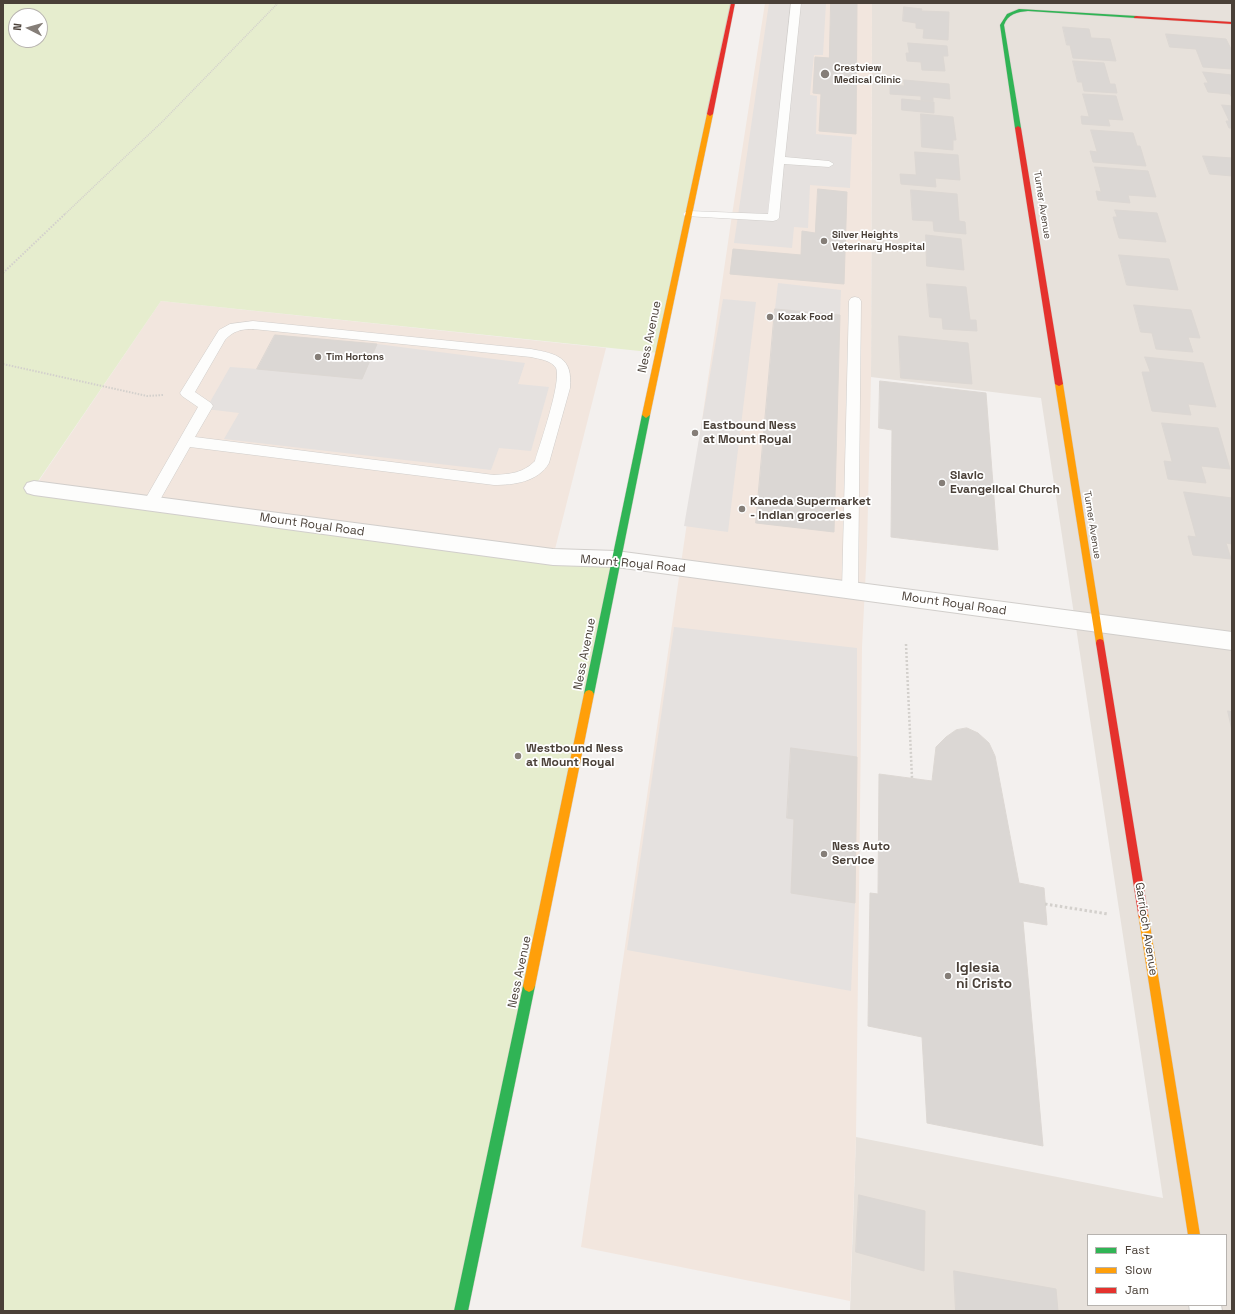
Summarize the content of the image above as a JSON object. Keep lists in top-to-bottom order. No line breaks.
{"streets":{"street":["Turner Avenue","Ness Avenue","Mount Royal Road","Garrioch Avenue"]},"crossings":[["Turner Avenue","Mount Royal Road"],["Turner Avenue","Garrioch Avenue"],["Ness Avenue","Mount Royal Road"],["Mount Royal Road","Garrioch Avenue"]],"places":["Crestview Medical Clinic","Silver Heights Veterinary Hospital","Kozak Food","Tim Hortons","Eastbound Ness at Mount Royal","Slavic Evangelical Church","Kaneda Supermarket - Indian groceries","Westbound Ness at Mount Royal","Ness Auto Service","Iglesia ni Cristo"],"legend":["Fast","Slow","Jam"],"north":"left"}
